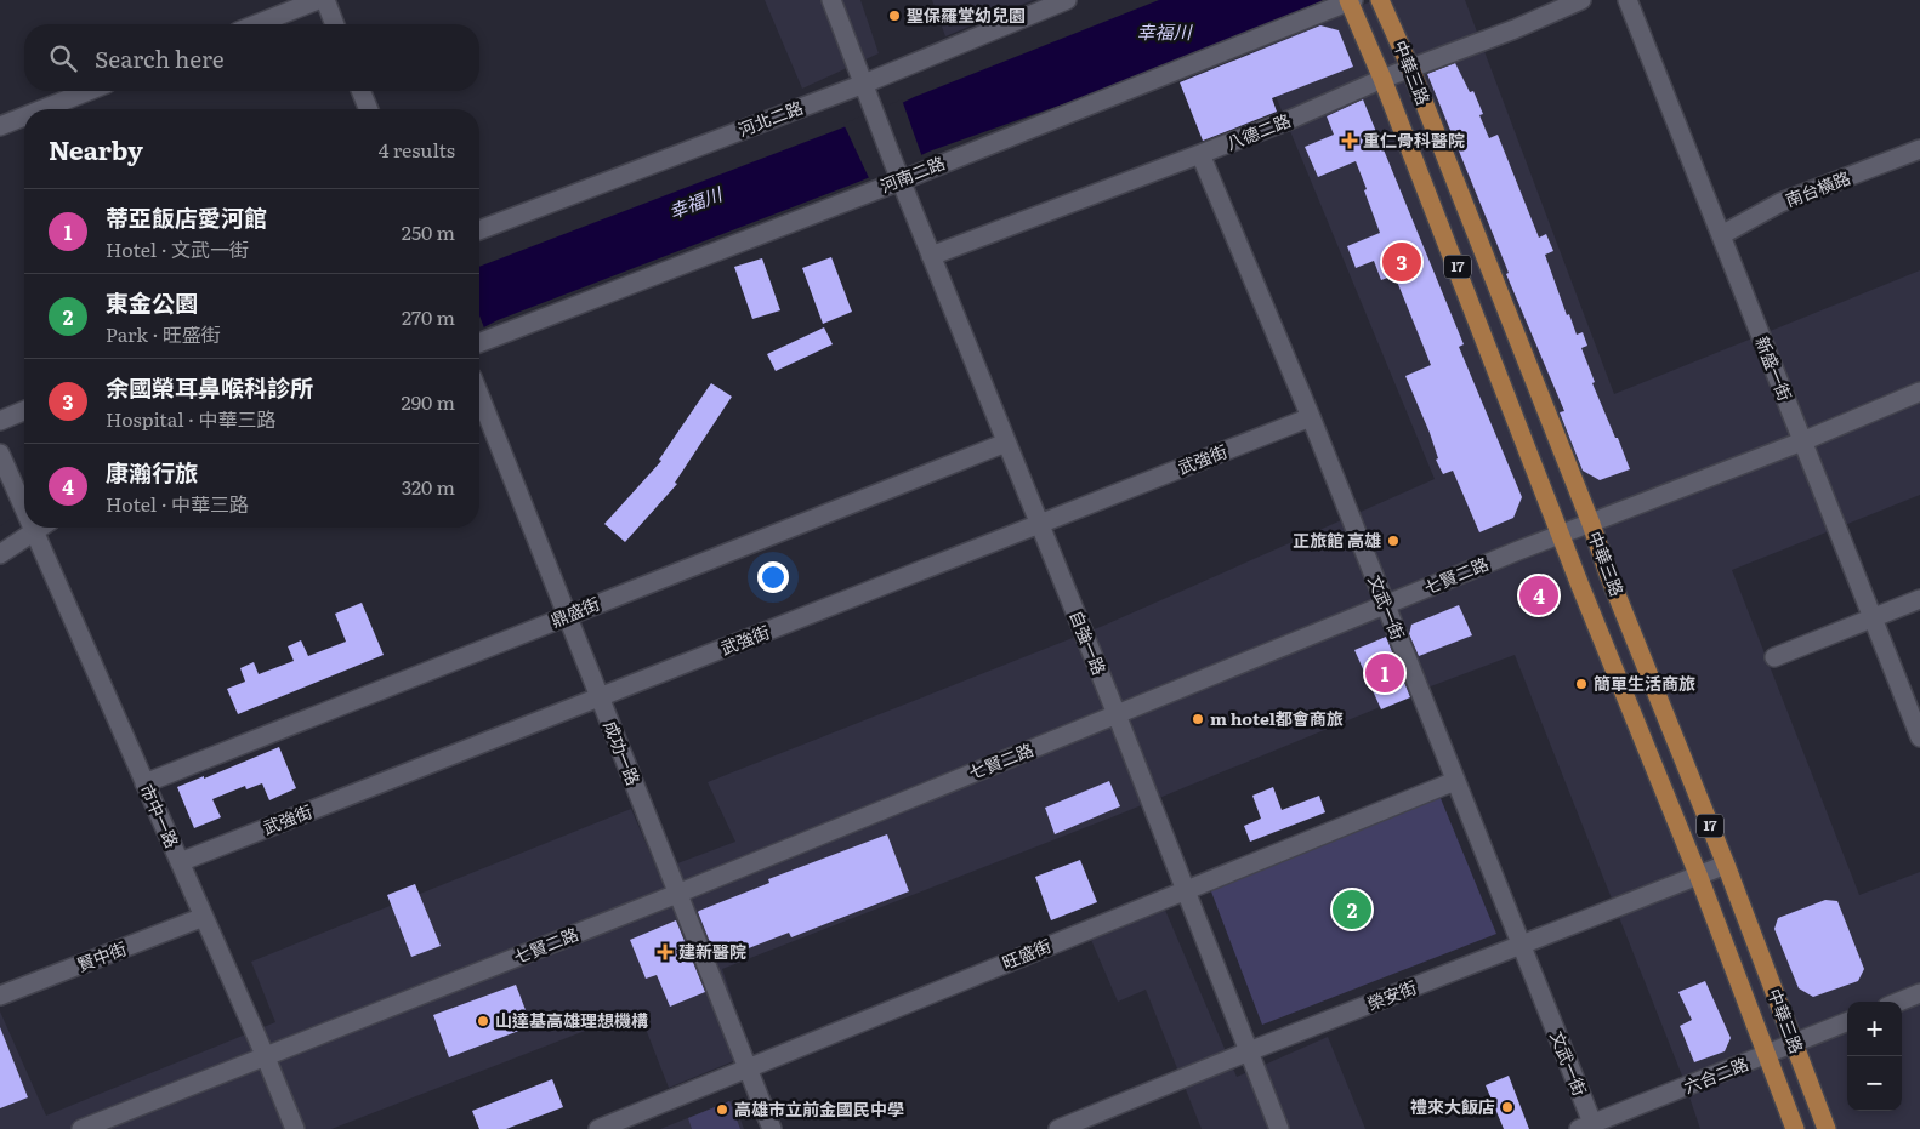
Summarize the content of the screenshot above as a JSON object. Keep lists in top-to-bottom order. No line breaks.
{"streets":{"main road":["中華三路","17"],"street":["河北二路","八德二路","河南二路","南台橫路","新盛一街","武強街","七賢二路","文武一街","鼎盛街","自強一路","成功一路","市中一路","旺盛街","賢中街","榮安街","六合二路"]},"crossings":[["中華三路","八德二路"],["中華三路","河南二路"],["中華三路","七賢二路"],["中華三路","榮安街"],["中華三路","六合二路"],["河北二路","自強一路"],["八德二路","文武一街"],["八德二路","自強一路"],["河南二路","自強一路"],["南台橫路","新盛一街"],["新盛一街","七賢二路"],["武強街","文武一街"],["武強街","自強一路"],["武強街","成功一路"],["武強街","市中一路"],["七賢二路","文武一街"],["七賢二路","自強一路"],["七賢二路","成功一路"],["七賢二路","市中一路"],["文武一街","旺盛街"],["文武一街","榮安街"],["文武一街","六合二路"],["鼎盛街","自強一路"],["鼎盛街","成功一路"],["鼎盛街","市中一路"],["自強一路","旺盛街"],["自強一路","榮安街"],["成功一路","旺盛街"],["市中一路","賢中街"]],"water":["幸福川"],"places":{"other":["聖保羅堂幼兒園","正旅館 高雄","簡單生活商旅","m hotel都會商旅","山達基高雄理想機構","禮來大飯店","高雄市立前金國民中學"],"health":["重仁骨科醫院","建新醫院"]},"page":{"search":"Search here","heading":["Nearby","4 results"],"list":[{"mark":"1","name":"蒂亞飯店愛河館","note":"Hotel · 文武一街","value":"250 m"},{"mark":"2","name":"東金公園","note":"Park · 旺盛街","value":"270 m"},{"mark":"3","name":"余國榮耳鼻喉科診所","note":"Hospital · 中華三路","value":"290 m"},{"mark":"4","name":"康瀚行旅","note":"Hotel · 中華三路","value":"320 m"}],"pins":["3","4","1","2"],"map_buttons":["+","−"]}}
